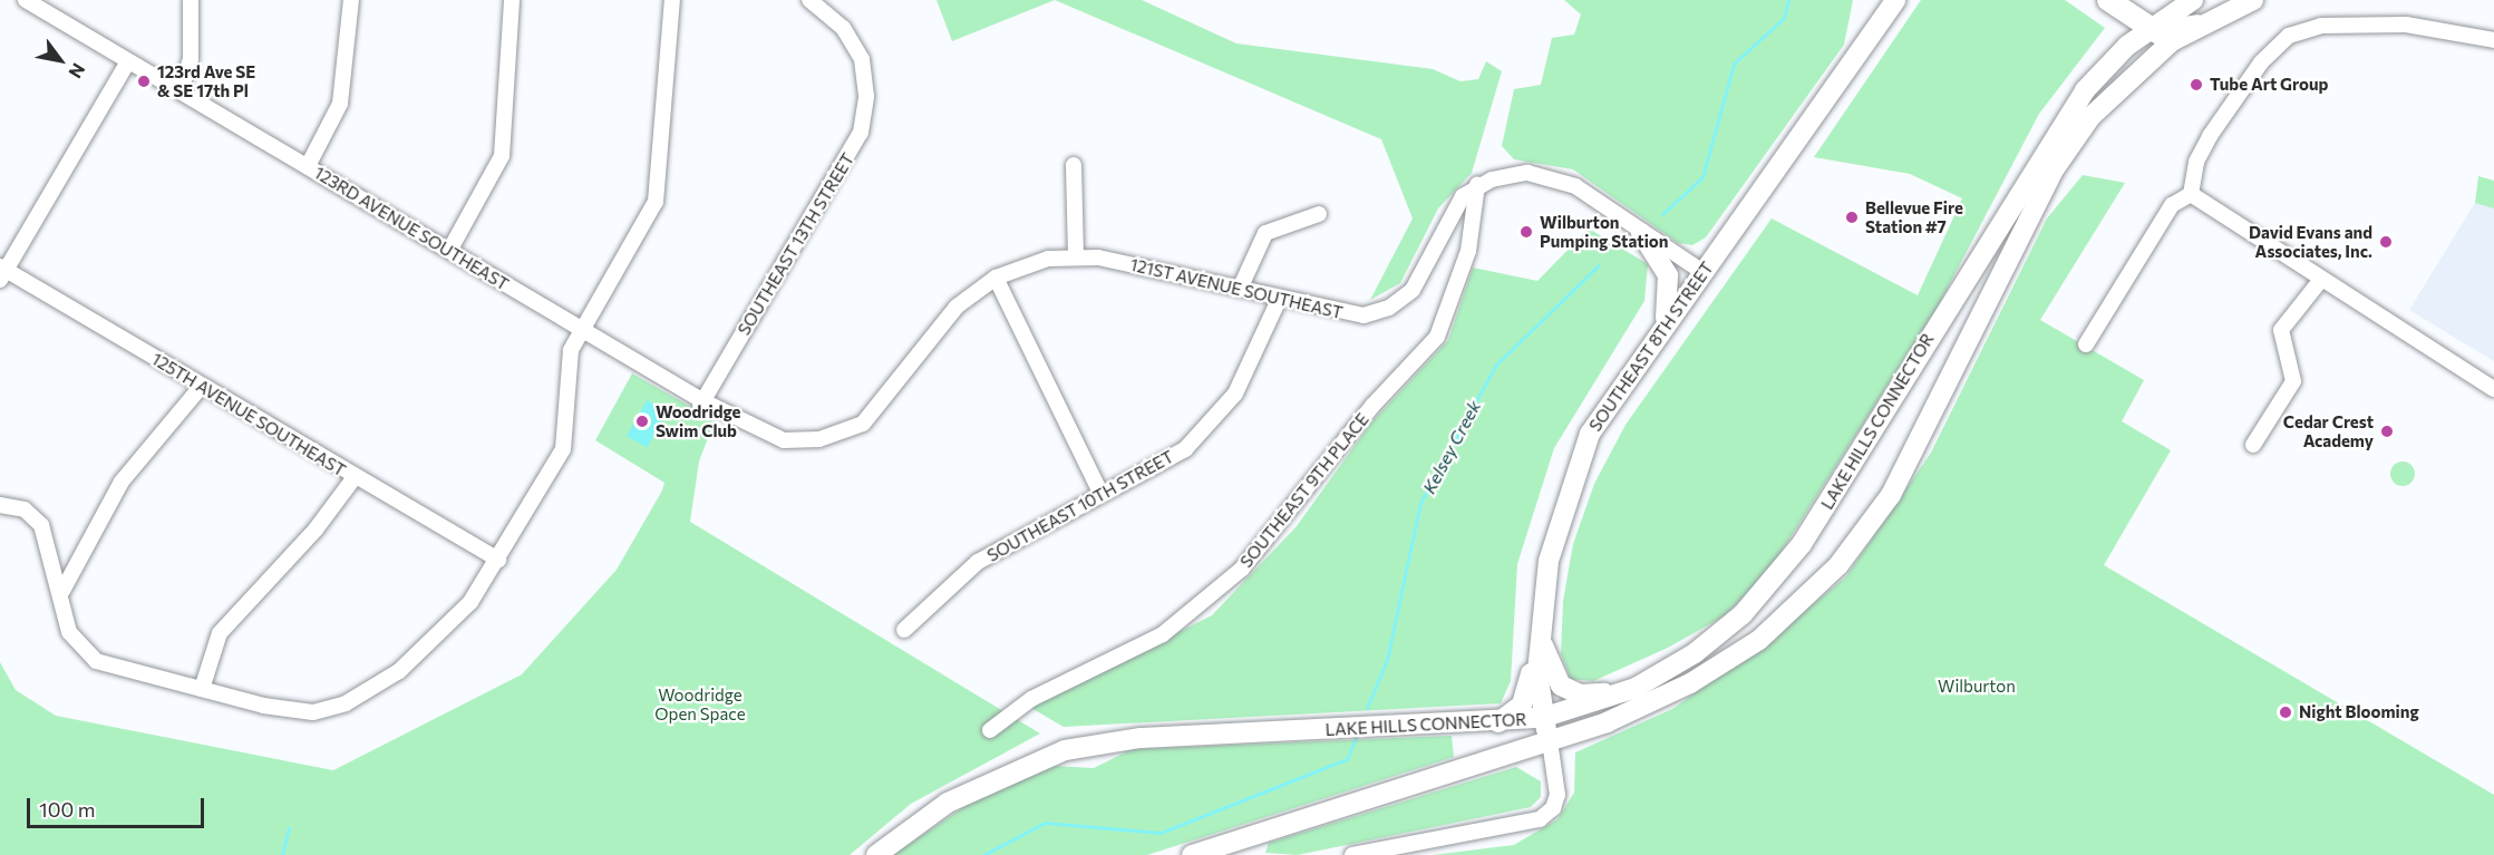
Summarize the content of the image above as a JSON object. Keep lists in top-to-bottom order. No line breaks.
{"streets":{"main road":["SOUTHEAST 8TH STREET","LAKE HILLS CONNECTOR"],"street":["123RD AVENUE SOUTHEAST","SOUTHEAST 13TH STREET","121ST AVENUE SOUTHEAST","125TH AVENUE SOUTHEAST","SOUTHEAST 9TH PLACE","SOUTHEAST 10TH STREET"]},"crossings":[["123RD AVENUE SOUTHEAST","SOUTHEAST 13TH STREET"],["123RD AVENUE SOUTHEAST","121ST AVENUE SOUTHEAST"],["121ST AVENUE SOUTHEAST","SOUTHEAST 9TH PLACE"],["121ST AVENUE SOUTHEAST","SOUTHEAST 10TH STREET"],["SOUTHEAST 8TH STREET","LAKE HILLS CONNECTOR"]],"water":["Kelsey Creek"],"parks":["Wilburton","Woodridge Open Space"],"places":["123rd Ave SE & SE 17th Pl","Tube Art Group","Bellevue Fire Station #7","Wilburton Pumping Station","David Evans and Associates, Inc.","Woodridge Swim Club","Cedar Crest Academy","Night Blooming"],"scale_bar":"100 m","north":"bottom right"}
